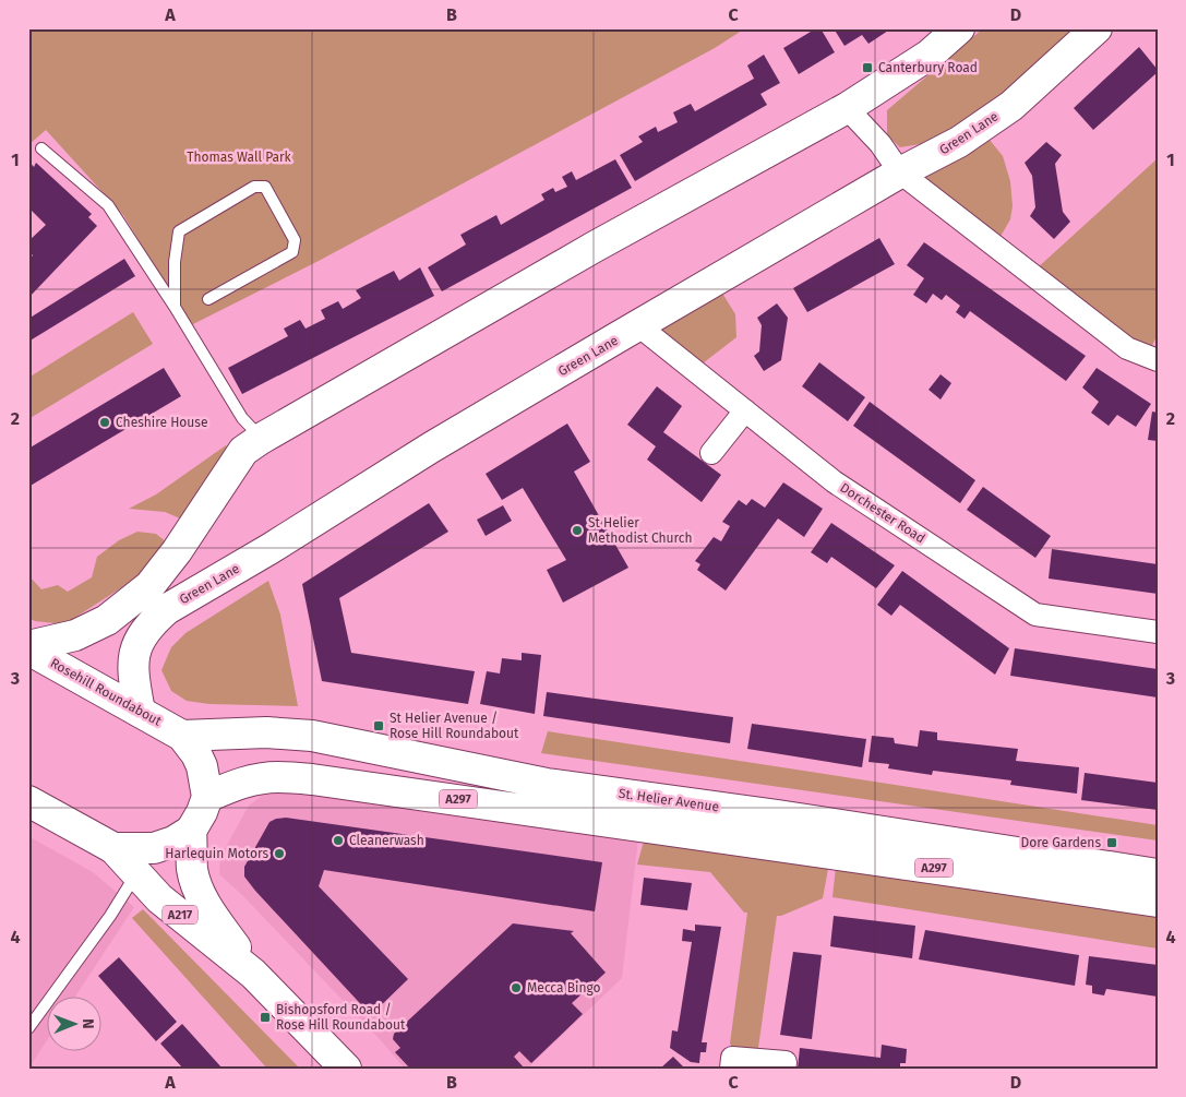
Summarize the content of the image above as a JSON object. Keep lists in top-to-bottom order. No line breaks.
{"streets":{"main road":["Green Lane","Rosehill Roundabout","A297","St. Helier Avenue","A217"],"street":["Dorchester Road"]},"crossings":[["Green Lane","Dorchester Road"],["Green Lane","Rosehill Roundabout"],["Rosehill Roundabout","St. Helier Avenue"]],"parks":["Thomas Wall Park"],"places":{"transit":["Canterbury Road","St Helier Avenue / Rose Hill Roundabout","Dore Gardens","Bishopsford Road / Rose Hill Roundabout"],"other":["Cheshire House","St Helier Methodist Church","Cleanerwash","Harlequin Motors","Mecca Bingo"]},"north":"right","grid":{"columns":["A","B","C","D"],"rows":["1","2","3","4"]}}
